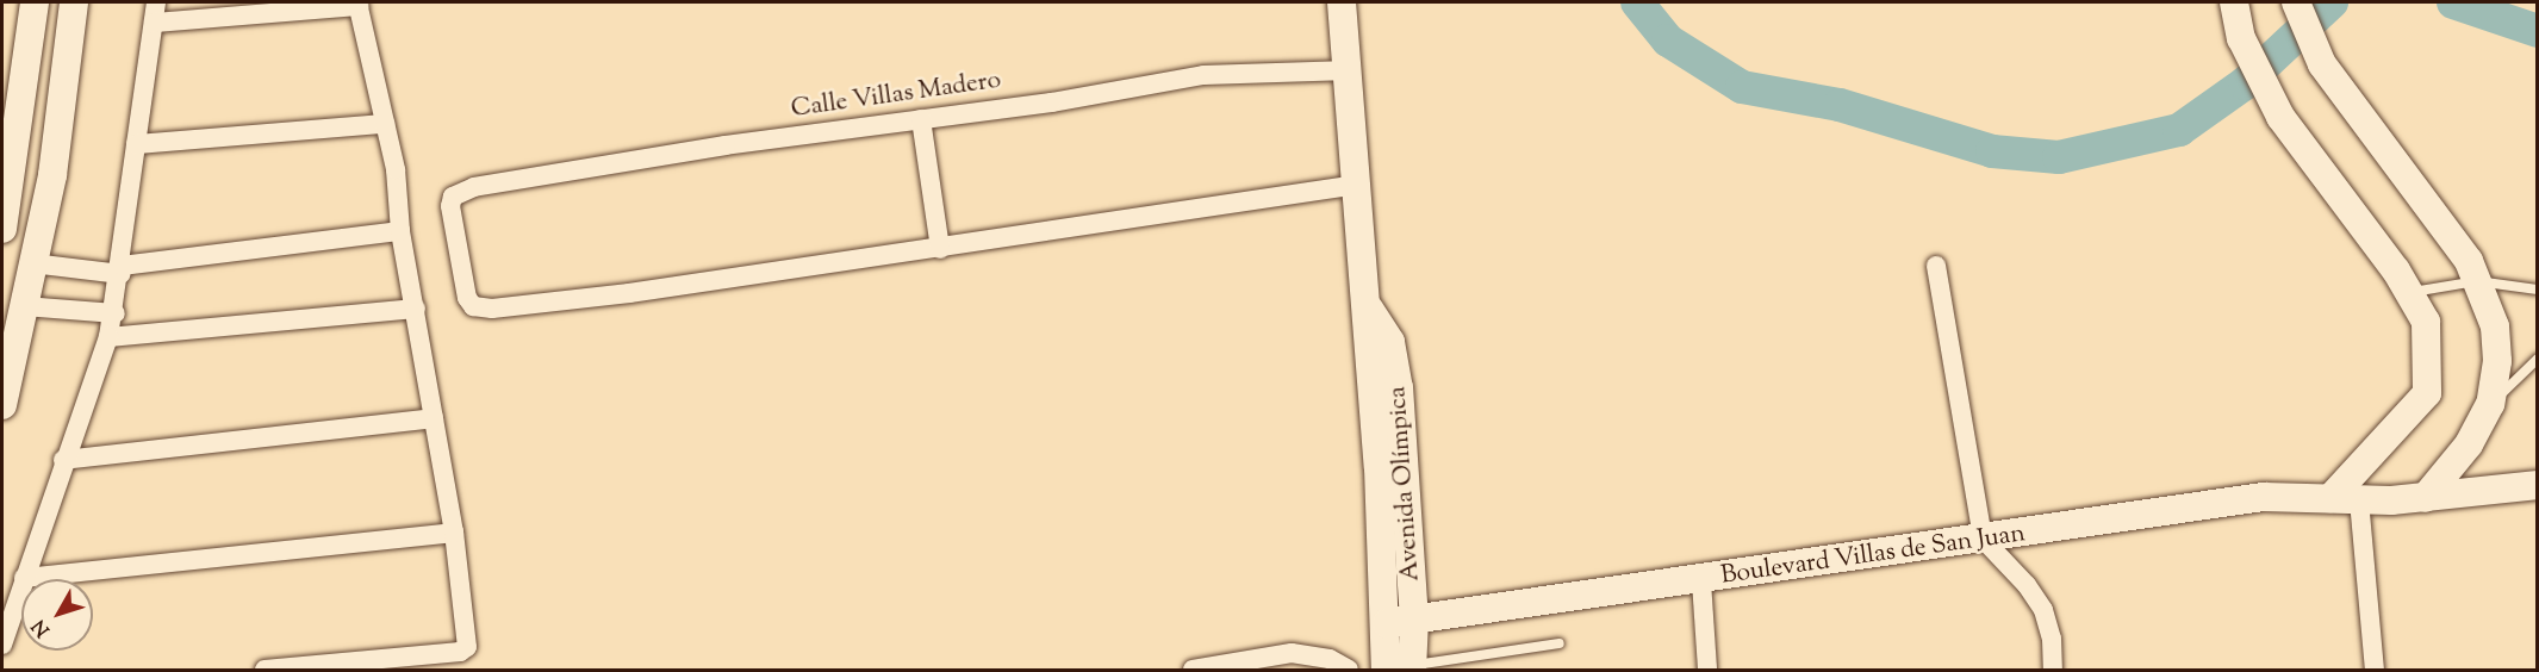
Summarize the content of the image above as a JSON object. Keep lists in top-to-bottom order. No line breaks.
{"streets":{"street":["Calle Villas Madero","Avenida Olímpica","Boulevard Villas de San Juan"]},"crossings":[["Calle Villas Madero","Avenida Olímpica"],["Avenida Olímpica","Boulevard Villas de San Juan"]],"north":"bottom left"}
